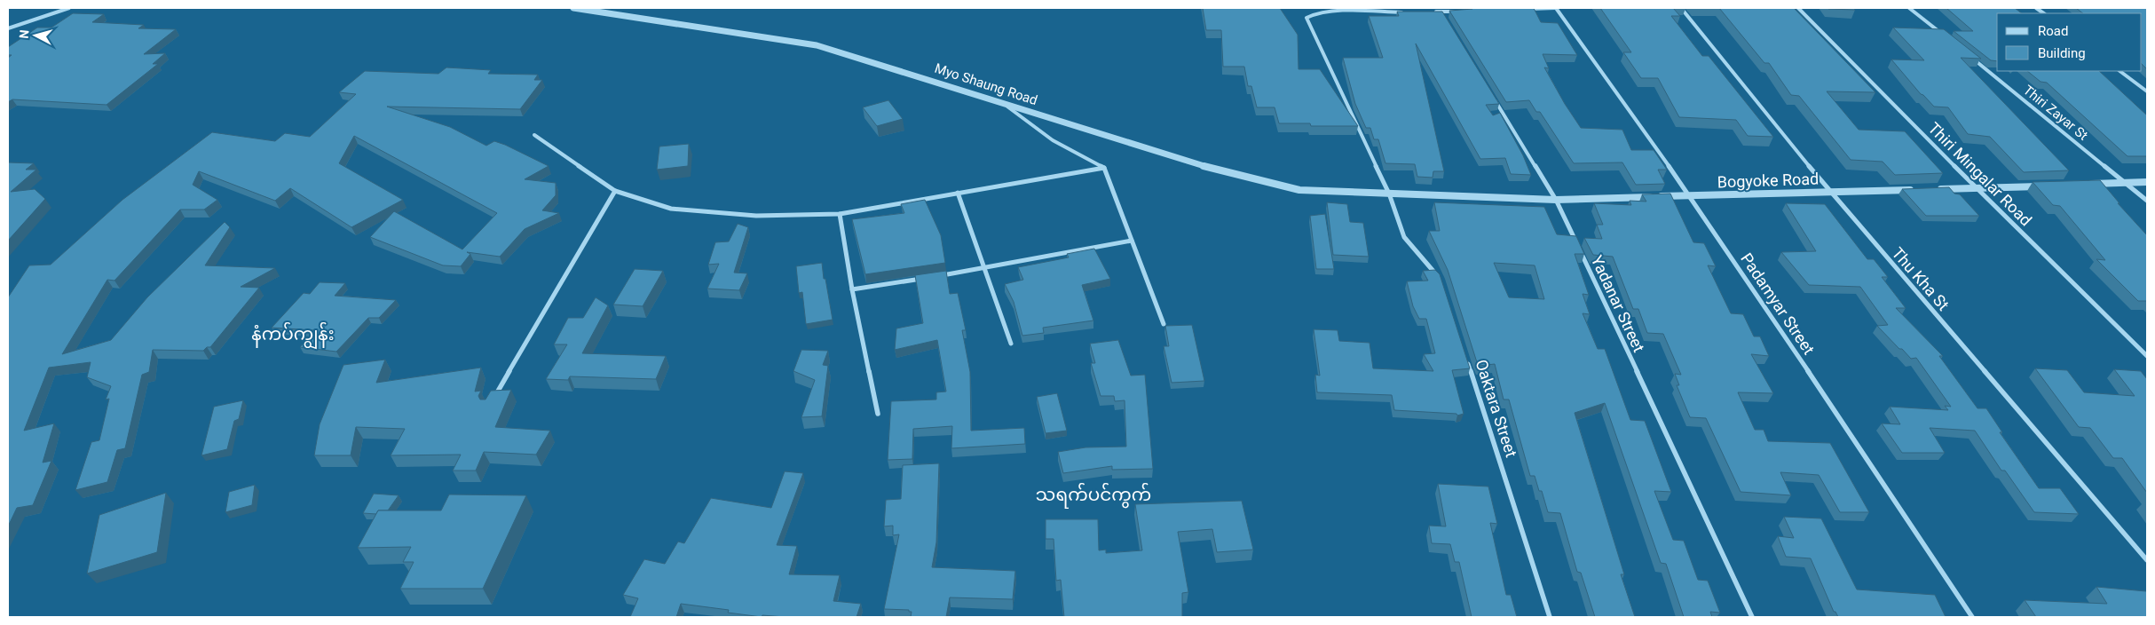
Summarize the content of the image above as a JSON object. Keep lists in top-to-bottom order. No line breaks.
{"streets":{"street":["Myo Shaung Road","Thiri Zayar St","Thiri Mingalar Road","Bogyoke Road","Thu Kha St","Yadanar Street","Padamyar Street","Oaktara Street"]},"crossings":[["Myo Shaung Road","Bogyoke Road"],["Bogyoke Road","Thu Kha St"],["Bogyoke Road","Yadanar Street"],["Bogyoke Road","Padamyar Street"]],"districts":["နံကပ်ကျွန်း","သရက်ပင်ကွက်"],"legend":["Road","Building"],"north":"left"}
